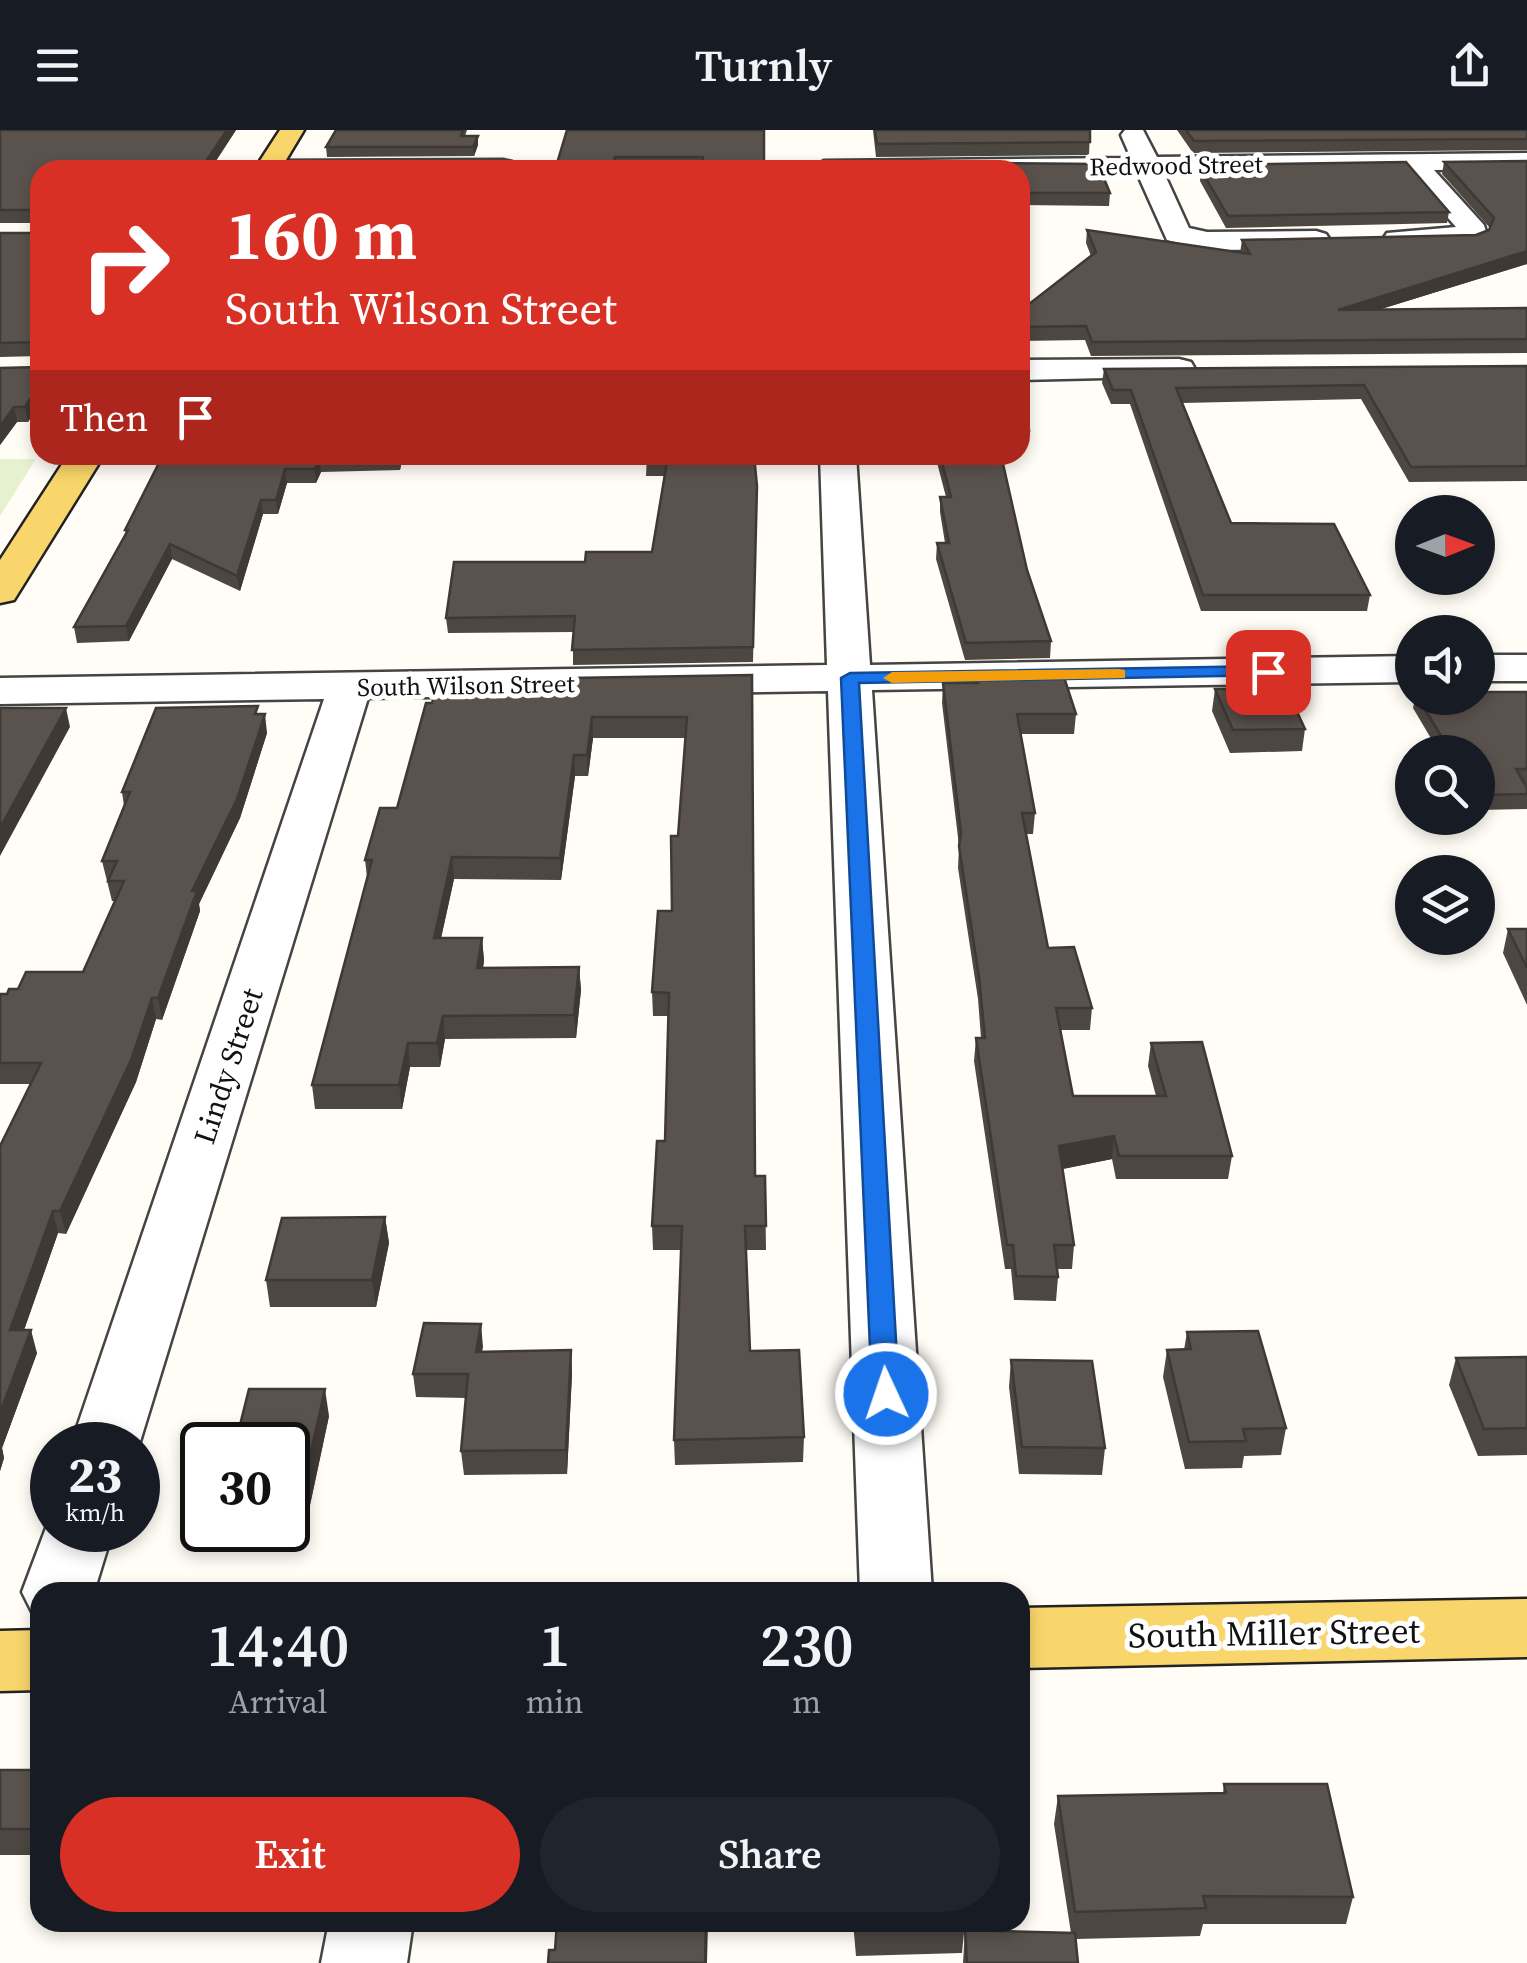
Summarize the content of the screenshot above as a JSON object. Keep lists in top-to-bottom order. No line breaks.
{"streets":{"main road":["South Miller Street"],"street":["Redwood Street","South Wilson Street","Lindy Street"]},"crossings":[["South Wilson Street","Lindy Street"]],"north":"right","page":{"header":"Turnly","turn":["160 m","South Wilson Street"],"then":"Then","speed":"23 km/h","limit":"30","eta":["14:40","Arrival","1","min","230","m"],"buttons":["Exit","Share"]}}
